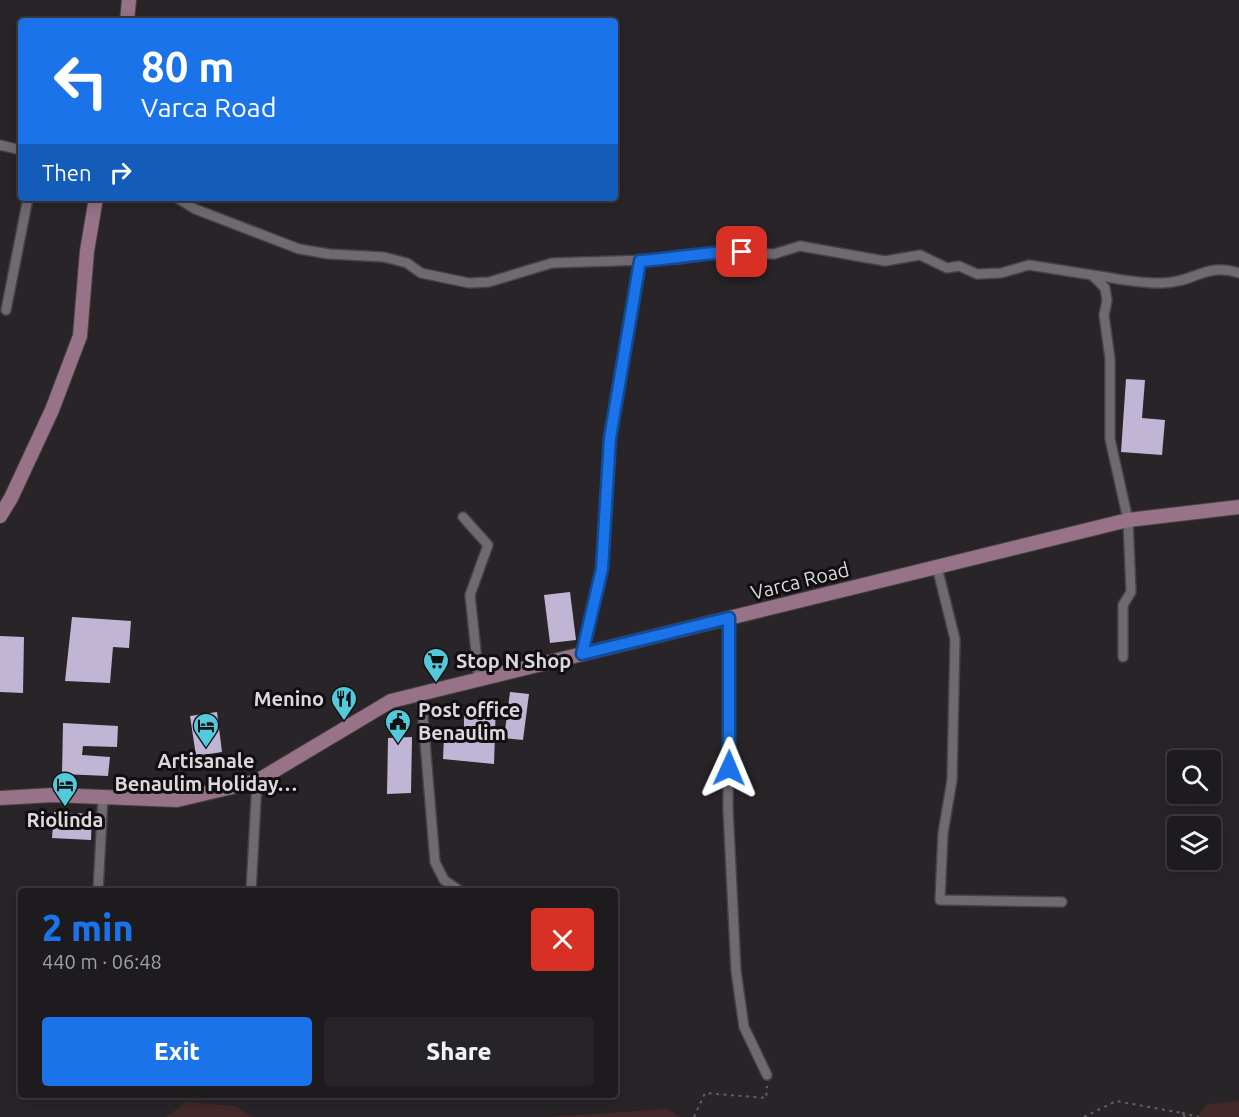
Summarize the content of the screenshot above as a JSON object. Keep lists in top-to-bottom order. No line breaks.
{"streets":{"main road":["Varca Road"]},"places":{"supermarket":["Stop N Shop"],"restaurant":["Menino"],"public building":["Post office Benaulim"],"hotel":["Artisanale Benaulim Holiday…","Riolinda"]},"page":{"turn":["80 m","Varca Road"],"then":"Then","heading":["2 min","440 m · 06:48"],"buttons":["Exit","Share"]}}
